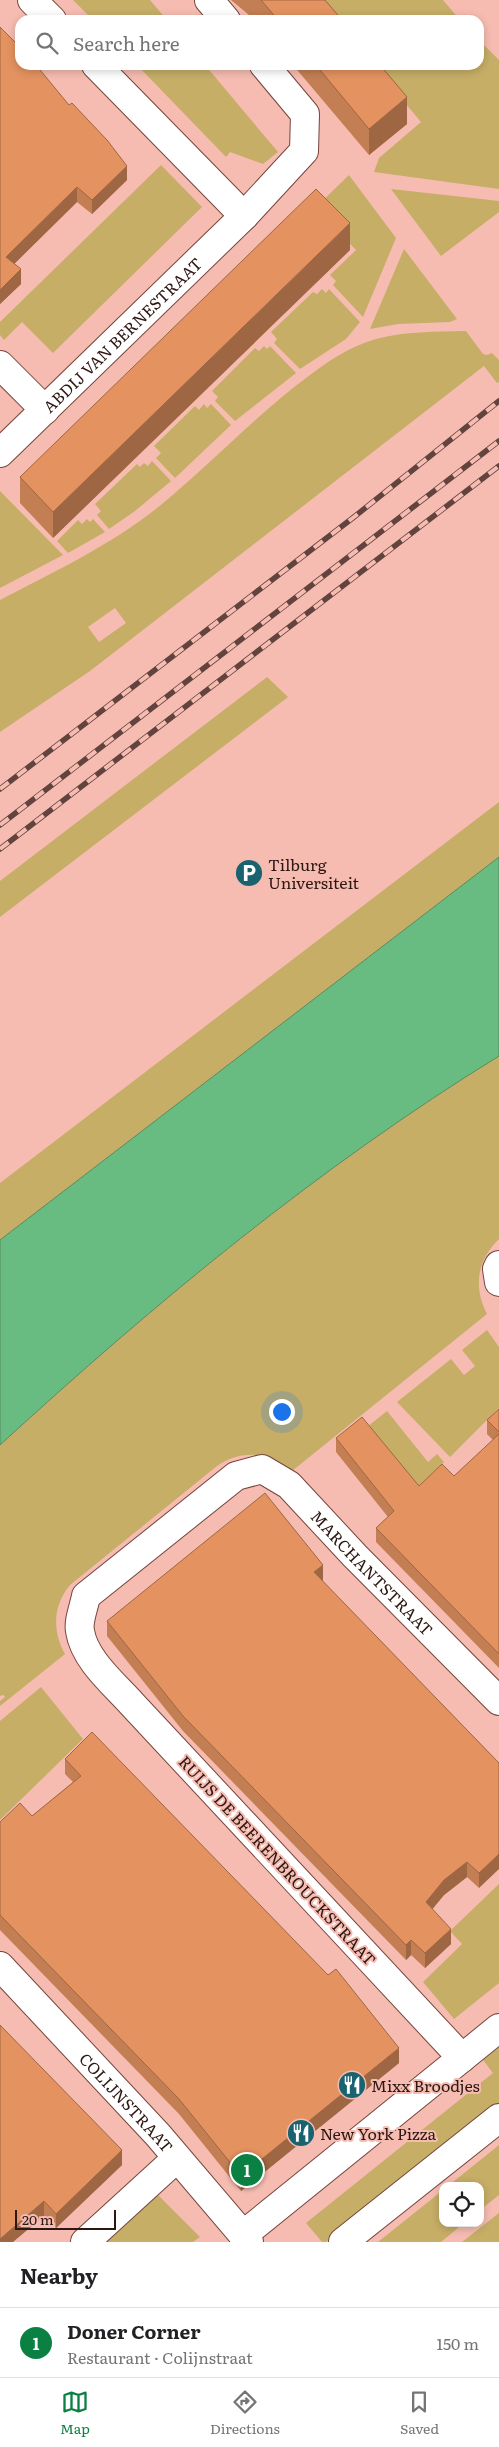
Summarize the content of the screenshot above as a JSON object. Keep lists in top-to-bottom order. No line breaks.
{"streets":{"street":["ABDIJ VAN BERNESTRAAT","MARCHANTSTRAAT","RUIJS DE BEERENBROUCKSTRAAT","COLIJNSTRAAT"]},"crossings":[["MARCHANTSTRAAT","RUIJS DE BEERENBROUCKSTRAAT"]],"places":{"parking":["Tilburg Universiteit"],"restaurant":["Mixx Broodjes","New York Pizza"]},"scale_bar":"20 m","page":{"search":"Search here","pins":"1","scale":"20 m","heading":"Nearby","list":[{"mark":"1","name":"Doner Corner","note":"Restaurant · Colijnstraat","value":"150 m"}],"nav":["Map","Directions","Saved"]}}
